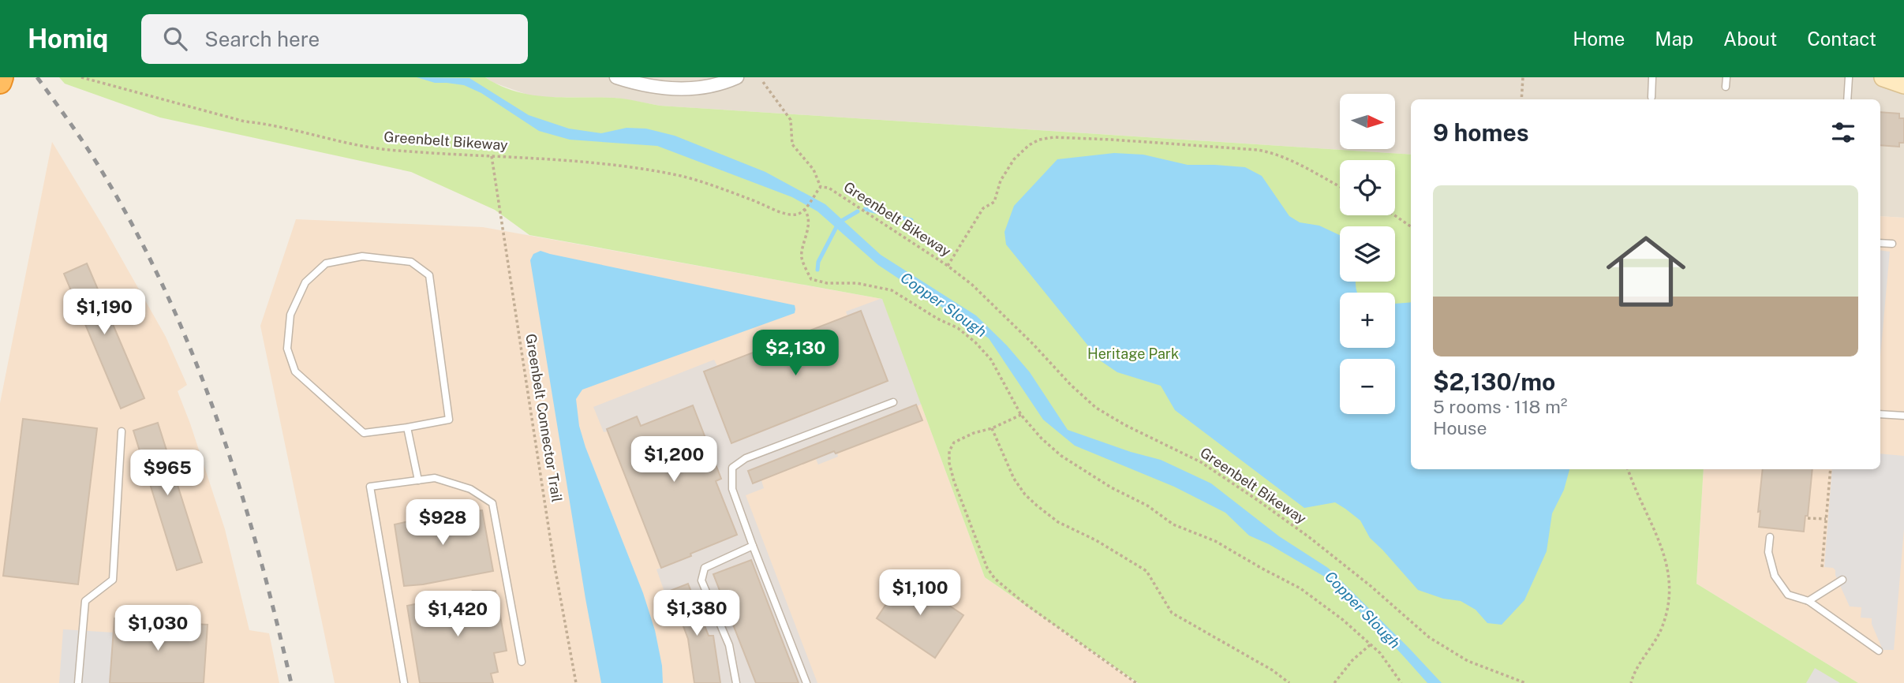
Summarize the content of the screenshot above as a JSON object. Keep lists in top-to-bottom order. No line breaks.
{"streets":{"path":["Greenbelt Bikeway","Greenbelt Connector Trail"]},"crossings":[["Greenbelt Bikeway","Greenbelt Connector Trail"]],"water":["Copper Slough"],"parks":["Heritage Park"],"north":"right","page":{"header":"Homiq","search":"Search here","nav":["Home","Map","About","Contact"],"map_buttons":["+","−"],"heading":"9 homes","list":[{"name":"$2,130/mo","note":"5 rooms · 118 m² · House"}],"price":["$1,190","$2,130","$1,200","$965","$928","$1,100","$1,380","$1,420","$1,030"]}}
